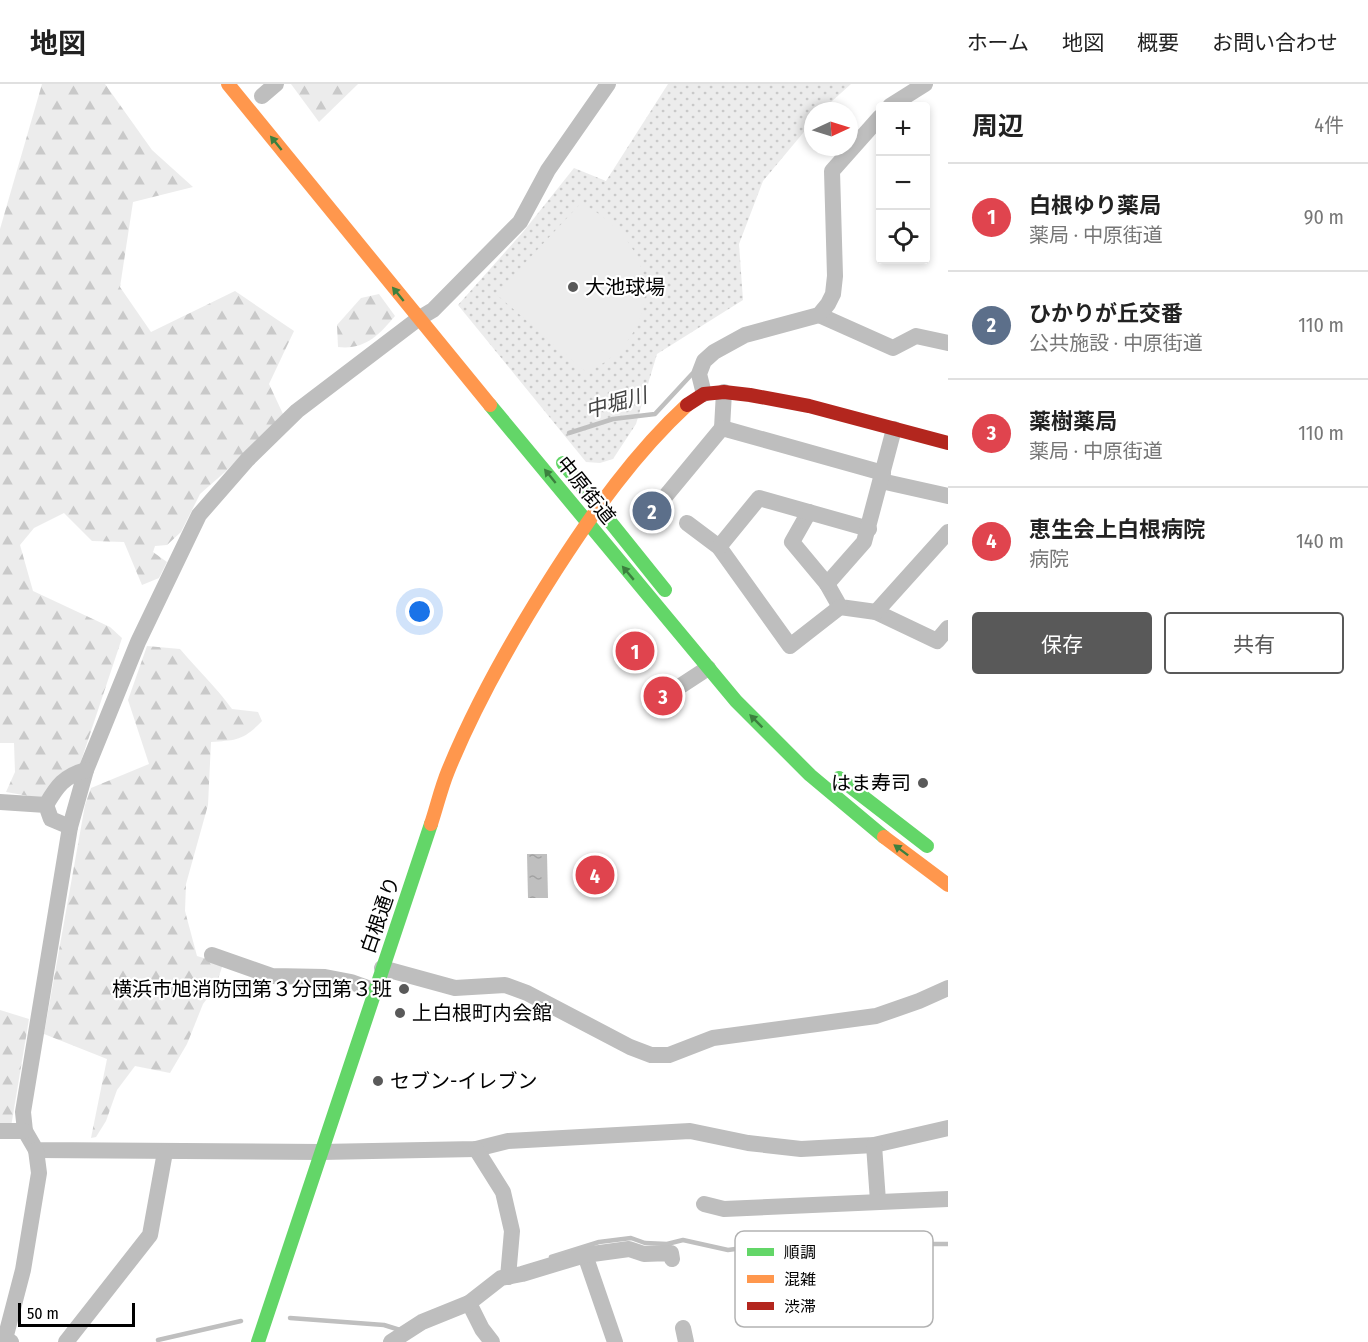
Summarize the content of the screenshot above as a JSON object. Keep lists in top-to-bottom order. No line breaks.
{"streets":{"main road":["中原街道","白根通り"]},"crossings":[["中原街道","白根通り"]],"water":["中堀川"],"places":["大池球場","はま寿司","横浜市旭消防団第３分団第３班","上白根町内会館","セブン-イレブン"],"legend":["順調","混雑","渋滞"],"scale_bar":"50 m","north":"right","page":{"header":"地図","nav":["ホーム","地図","概要","お問い合わせ"],"heading":["周辺","4件"],"map_buttons":["+","−"],"list":[{"mark":"1","name":"白根ゆり薬局","note":"薬局 · 中原街道","value":"90 m"},{"mark":"2","name":"ひかりが丘交番","note":"公共施設 · 中原街道","value":"110 m"},{"mark":"3","name":"薬樹薬局","note":"薬局 · 中原街道","value":"110 m"},{"mark":"4","name":"恵生会上白根病院","note":"病院","value":"140 m"}],"pins":["2","1","3","4"],"buttons":["保存","共有"],"scale":"50 m"}}
